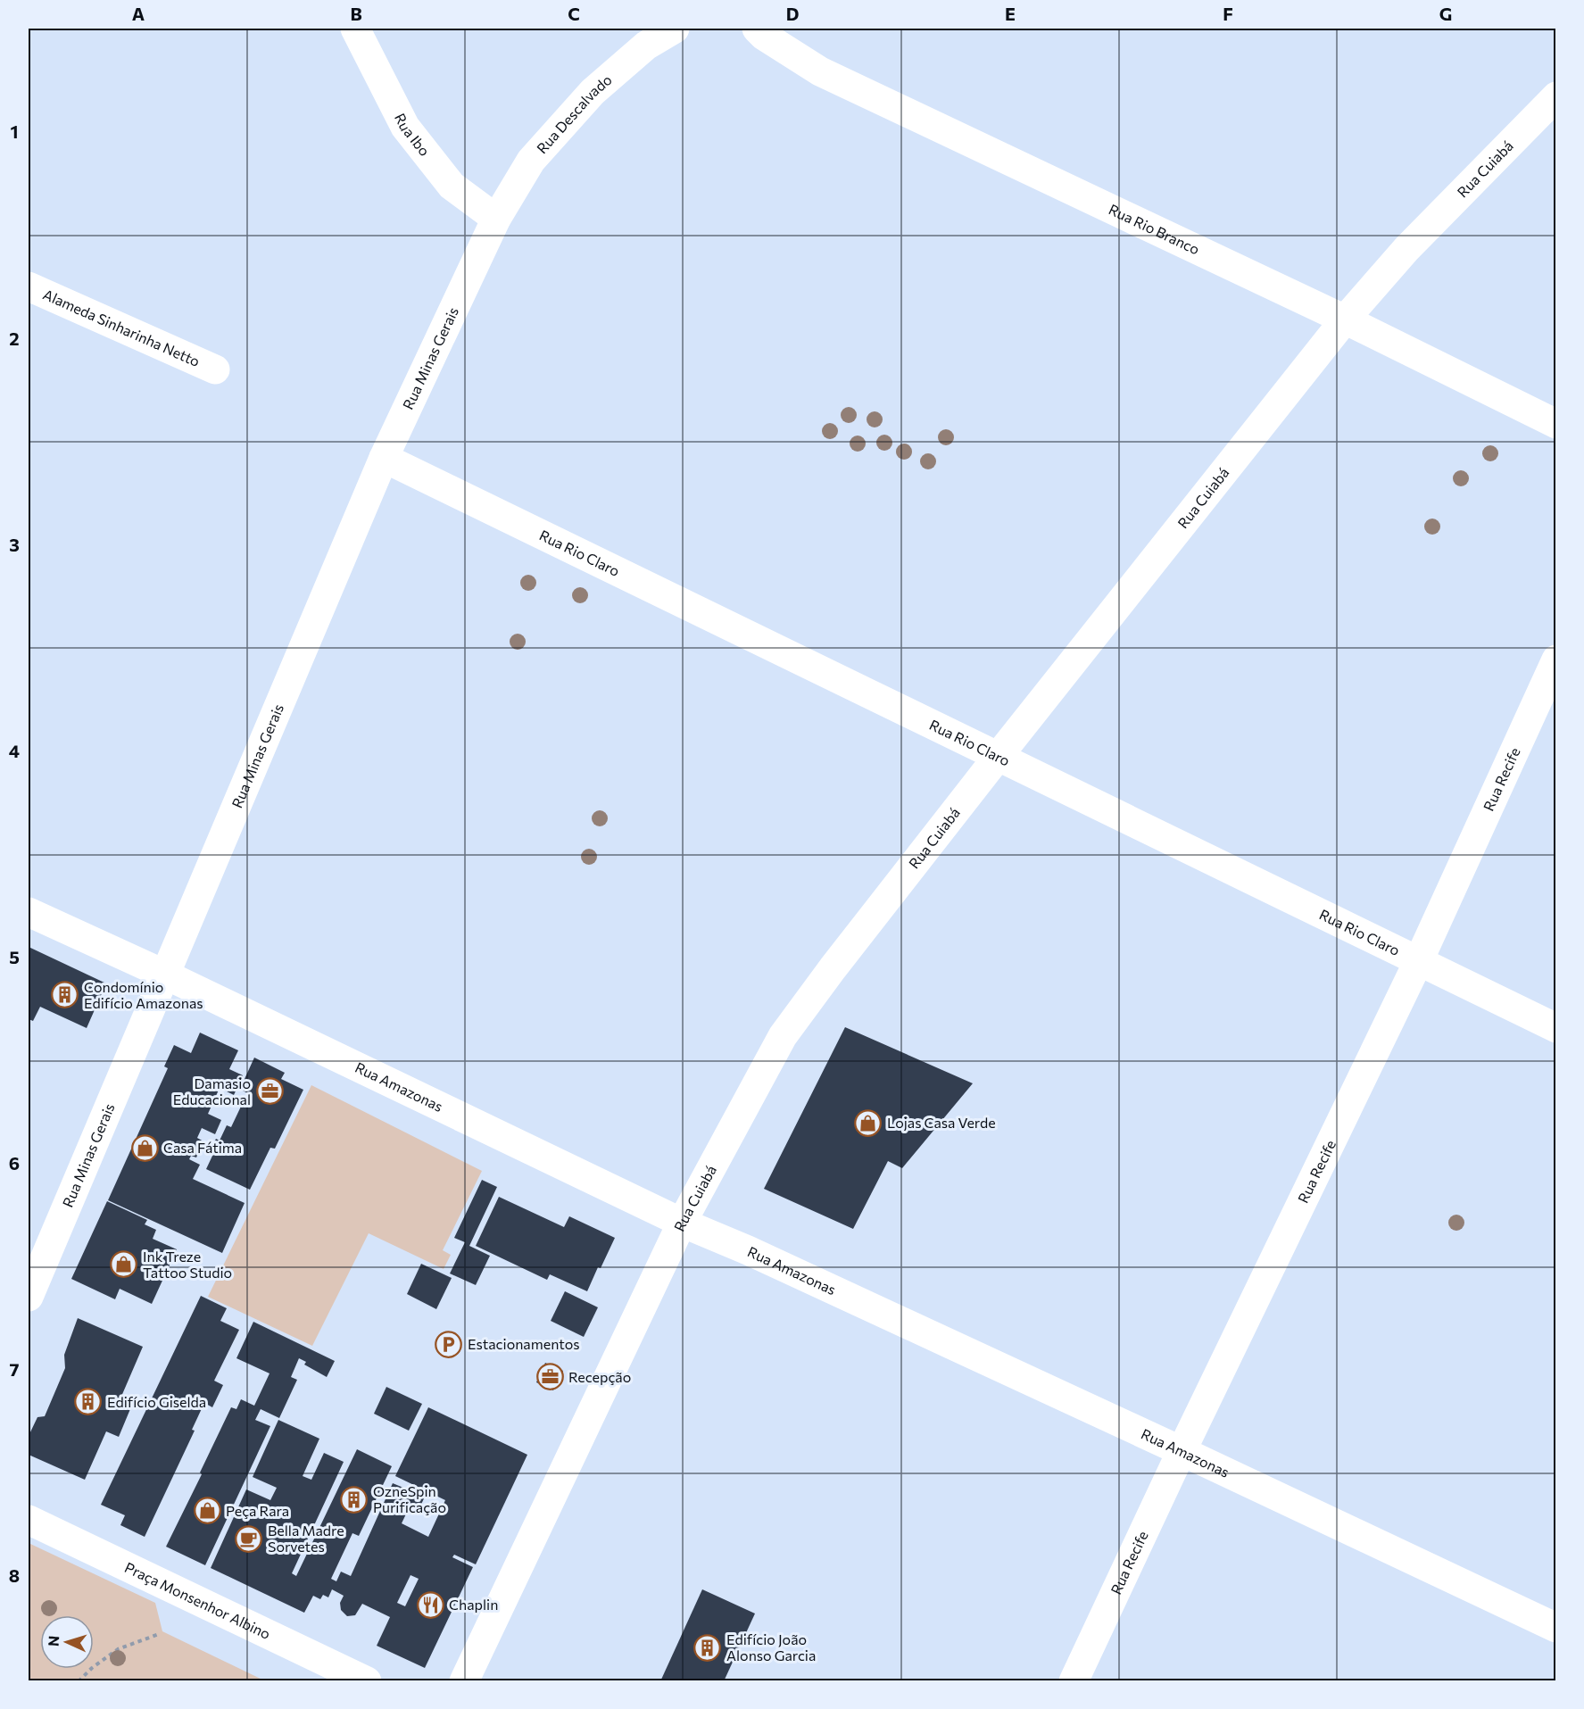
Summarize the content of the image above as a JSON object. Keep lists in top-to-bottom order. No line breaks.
{"streets":{"street":["Rua Descalvado","Rua Ibo","Rua Cuiabá","Rua Rio Branco","Alameda Sinharinha Netto","Rua Minas Gerais","Rua Rio Claro","Rua Recife","Rua Amazonas","Praça Monsenhor Albino"]},"crossings":[["Rua Descalvado","Rua Ibo"],["Rua Descalvado","Rua Minas Gerais"],["Rua Ibo","Rua Minas Gerais"],["Rua Cuiabá","Rua Rio Branco"],["Rua Cuiabá","Rua Rio Claro"],["Rua Cuiabá","Rua Amazonas"],["Rua Minas Gerais","Rua Rio Claro"],["Rua Minas Gerais","Rua Amazonas"],["Rua Rio Claro","Rua Recife"],["Rua Recife","Rua Amazonas"]],"places":{"building":["Condomínio Edifício Amazonas","Edifício Giselda","OzneSpin Purificação","Edifício João Alonso Garcia"],"office":["Damasio Educacional","Recepção"],"shop":["Lojas Casa Verde","Casa Fátima","Ink Treze Tattoo Studio","Peça Rara"],"parking":["Estacionamentos"],"cafe":["Bella Madre Sorvetes"],"restaurant":["Chaplin"]},"north":"left","grid":{"columns":["A","B","C","D","E","F","G"],"rows":["1","2","3","4","5","6","7","8"]}}
